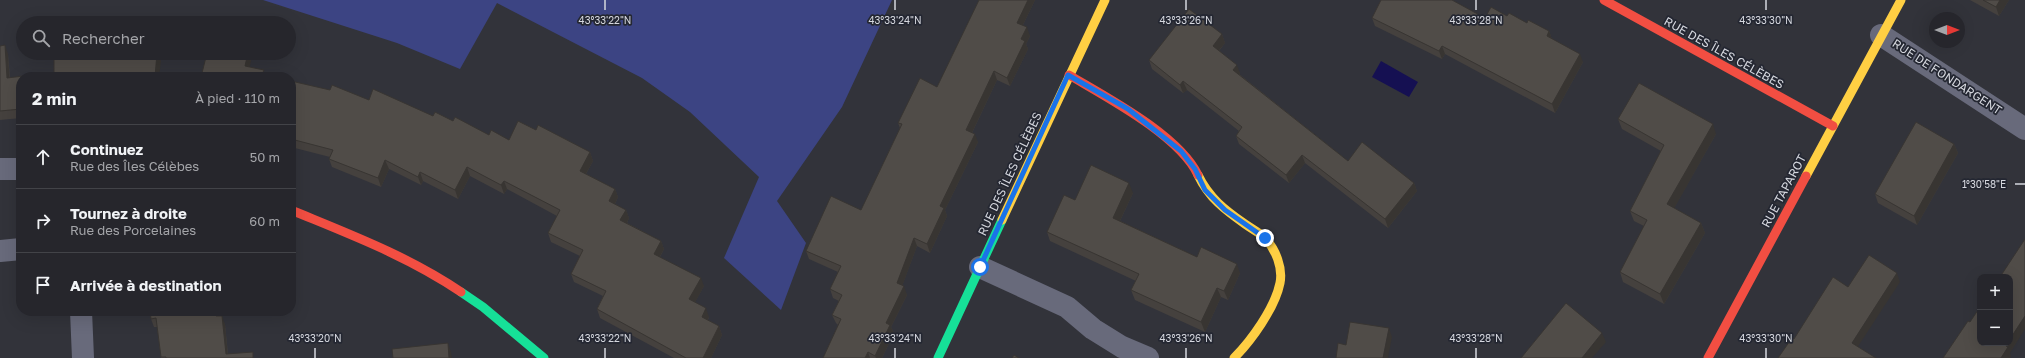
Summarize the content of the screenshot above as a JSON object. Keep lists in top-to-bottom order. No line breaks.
{"streets":{"street":["RUE DES ÎLES CÉLÈBES","RUE DE FONDARGENT","RUE TAPAROT"]},"crossings":[["RUE DES ÎLES CÉLÈBES","RUE TAPAROT"],["RUE DE FONDARGENT","RUE TAPAROT"]],"north":"right","page":{"search":"Rechercher","heading":["2 min","À pied · 110 m"],"list":[["Continuez","Rue des Îles Célèbes","50 m"],["Tournez à droite","Rue des Porcelaines","60 m"],"Arrivée à destination"],"map_buttons":["+","−"]},"coordinates":["43°33'22\"N","43°33'24\"N","43°33'26\"N","43°33'28\"N","43°33'30\"N","1°30'58\"E","43°33'20\"N"]}
